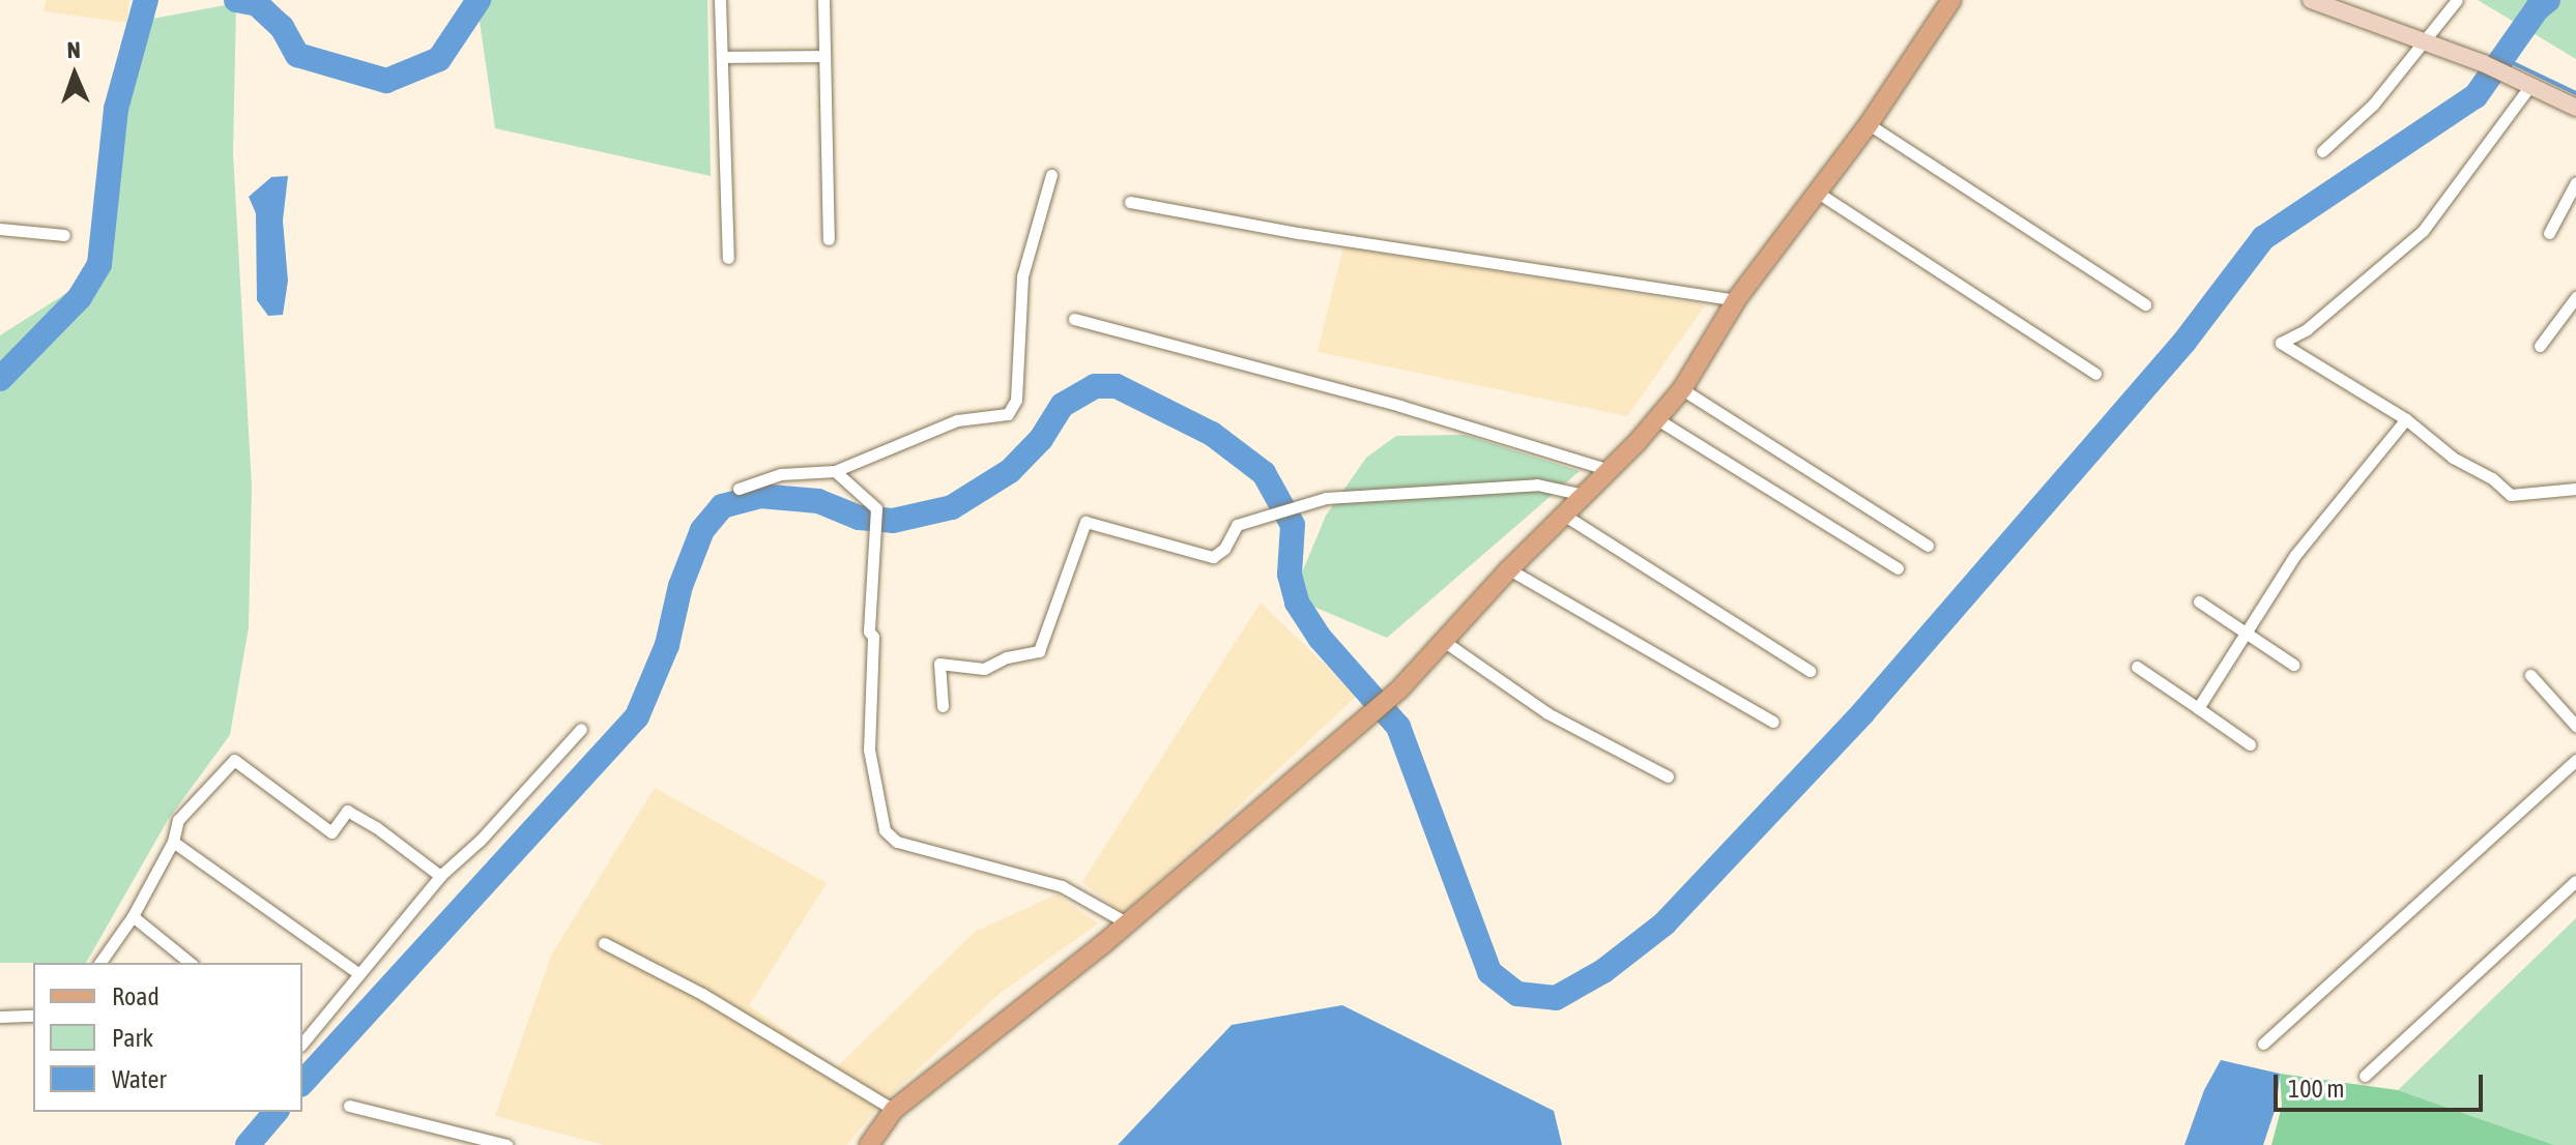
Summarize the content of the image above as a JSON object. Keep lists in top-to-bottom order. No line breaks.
{"legend":["Road","Park","Water"],"scale_bar":"100 m","north":"top"}
